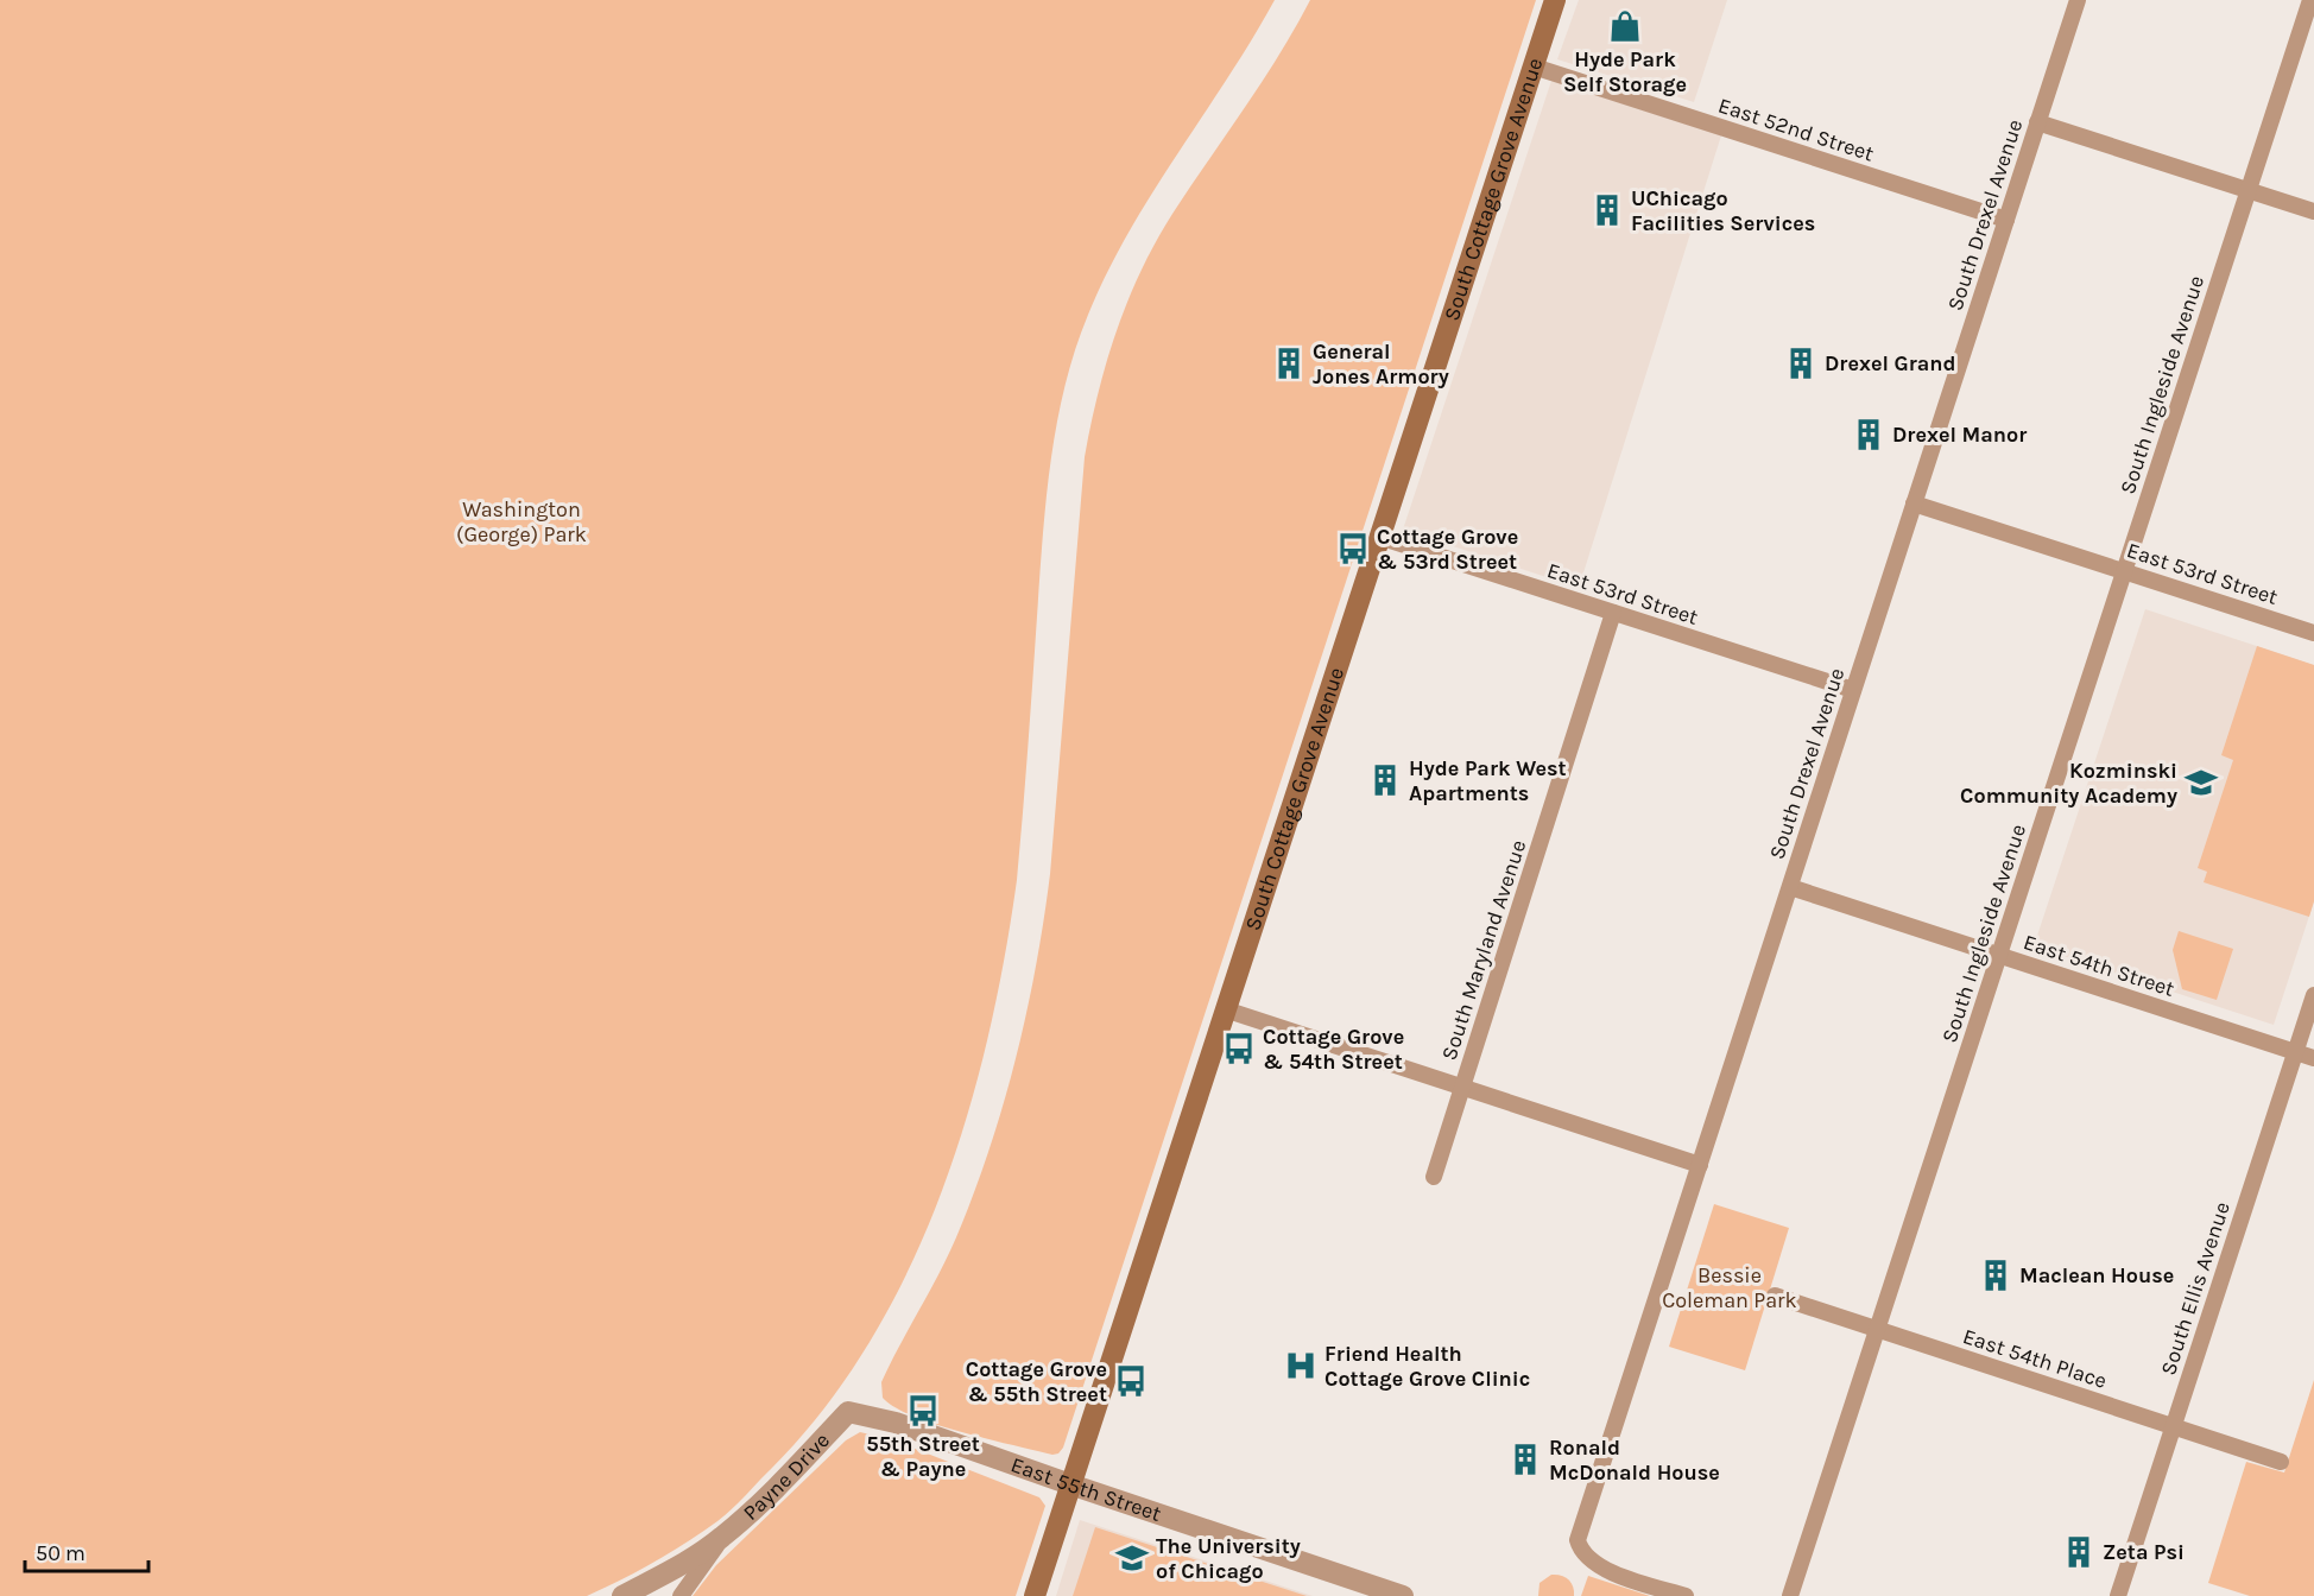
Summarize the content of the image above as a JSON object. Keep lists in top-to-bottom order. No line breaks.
{"streets":{"main road":["South Cottage Grove Avenue"],"street":["East 52nd Street","South Drexel Avenue","South Ingleside Avenue","East 53rd Street","South Maryland Avenue","East 54th Street","South Ellis Avenue","East 54th Place","Payne Drive","East 55th Street"]},"crossings":[["East 52nd Street","South Cottage Grove Avenue"],["East 52nd Street","South Drexel Avenue"],["South Cottage Grove Avenue","East 53rd Street"],["South Cottage Grove Avenue","East 55th Street"],["South Drexel Avenue","East 53rd Street"],["South Drexel Avenue","East 54th Street"],["South Ingleside Avenue","East 53rd Street"],["South Ingleside Avenue","East 54th Street"],["South Ingleside Avenue","East 54th Place"],["East 53rd Street","South Maryland Avenue"],["East 54th Street","South Ellis Avenue"],["South Ellis Avenue","East 54th Place"],["Payne Drive","East 55th Street"]],"parks":["Washington (George) Park","Bessie Coleman Park"],"places":{"shop":["Hyde Park Self Storage"],"building":["UChicago Facilities Services","General Jones Armory","Drexel Grand","Drexel Manor","Hyde Park West Apartments","Maclean House","Ronald McDonald House","Zeta Psi"],"bus stop":["Cottage Grove & 53rd Street","Cottage Grove & 54th Street","Cottage Grove & 55th Street","55th Street & Payne"],"school or university":["Kozminski Community Academy","The University of Chicago"],"hospital":["Friend Health Cottage Grove Clinic"]},"scale_bar":"50 m"}
